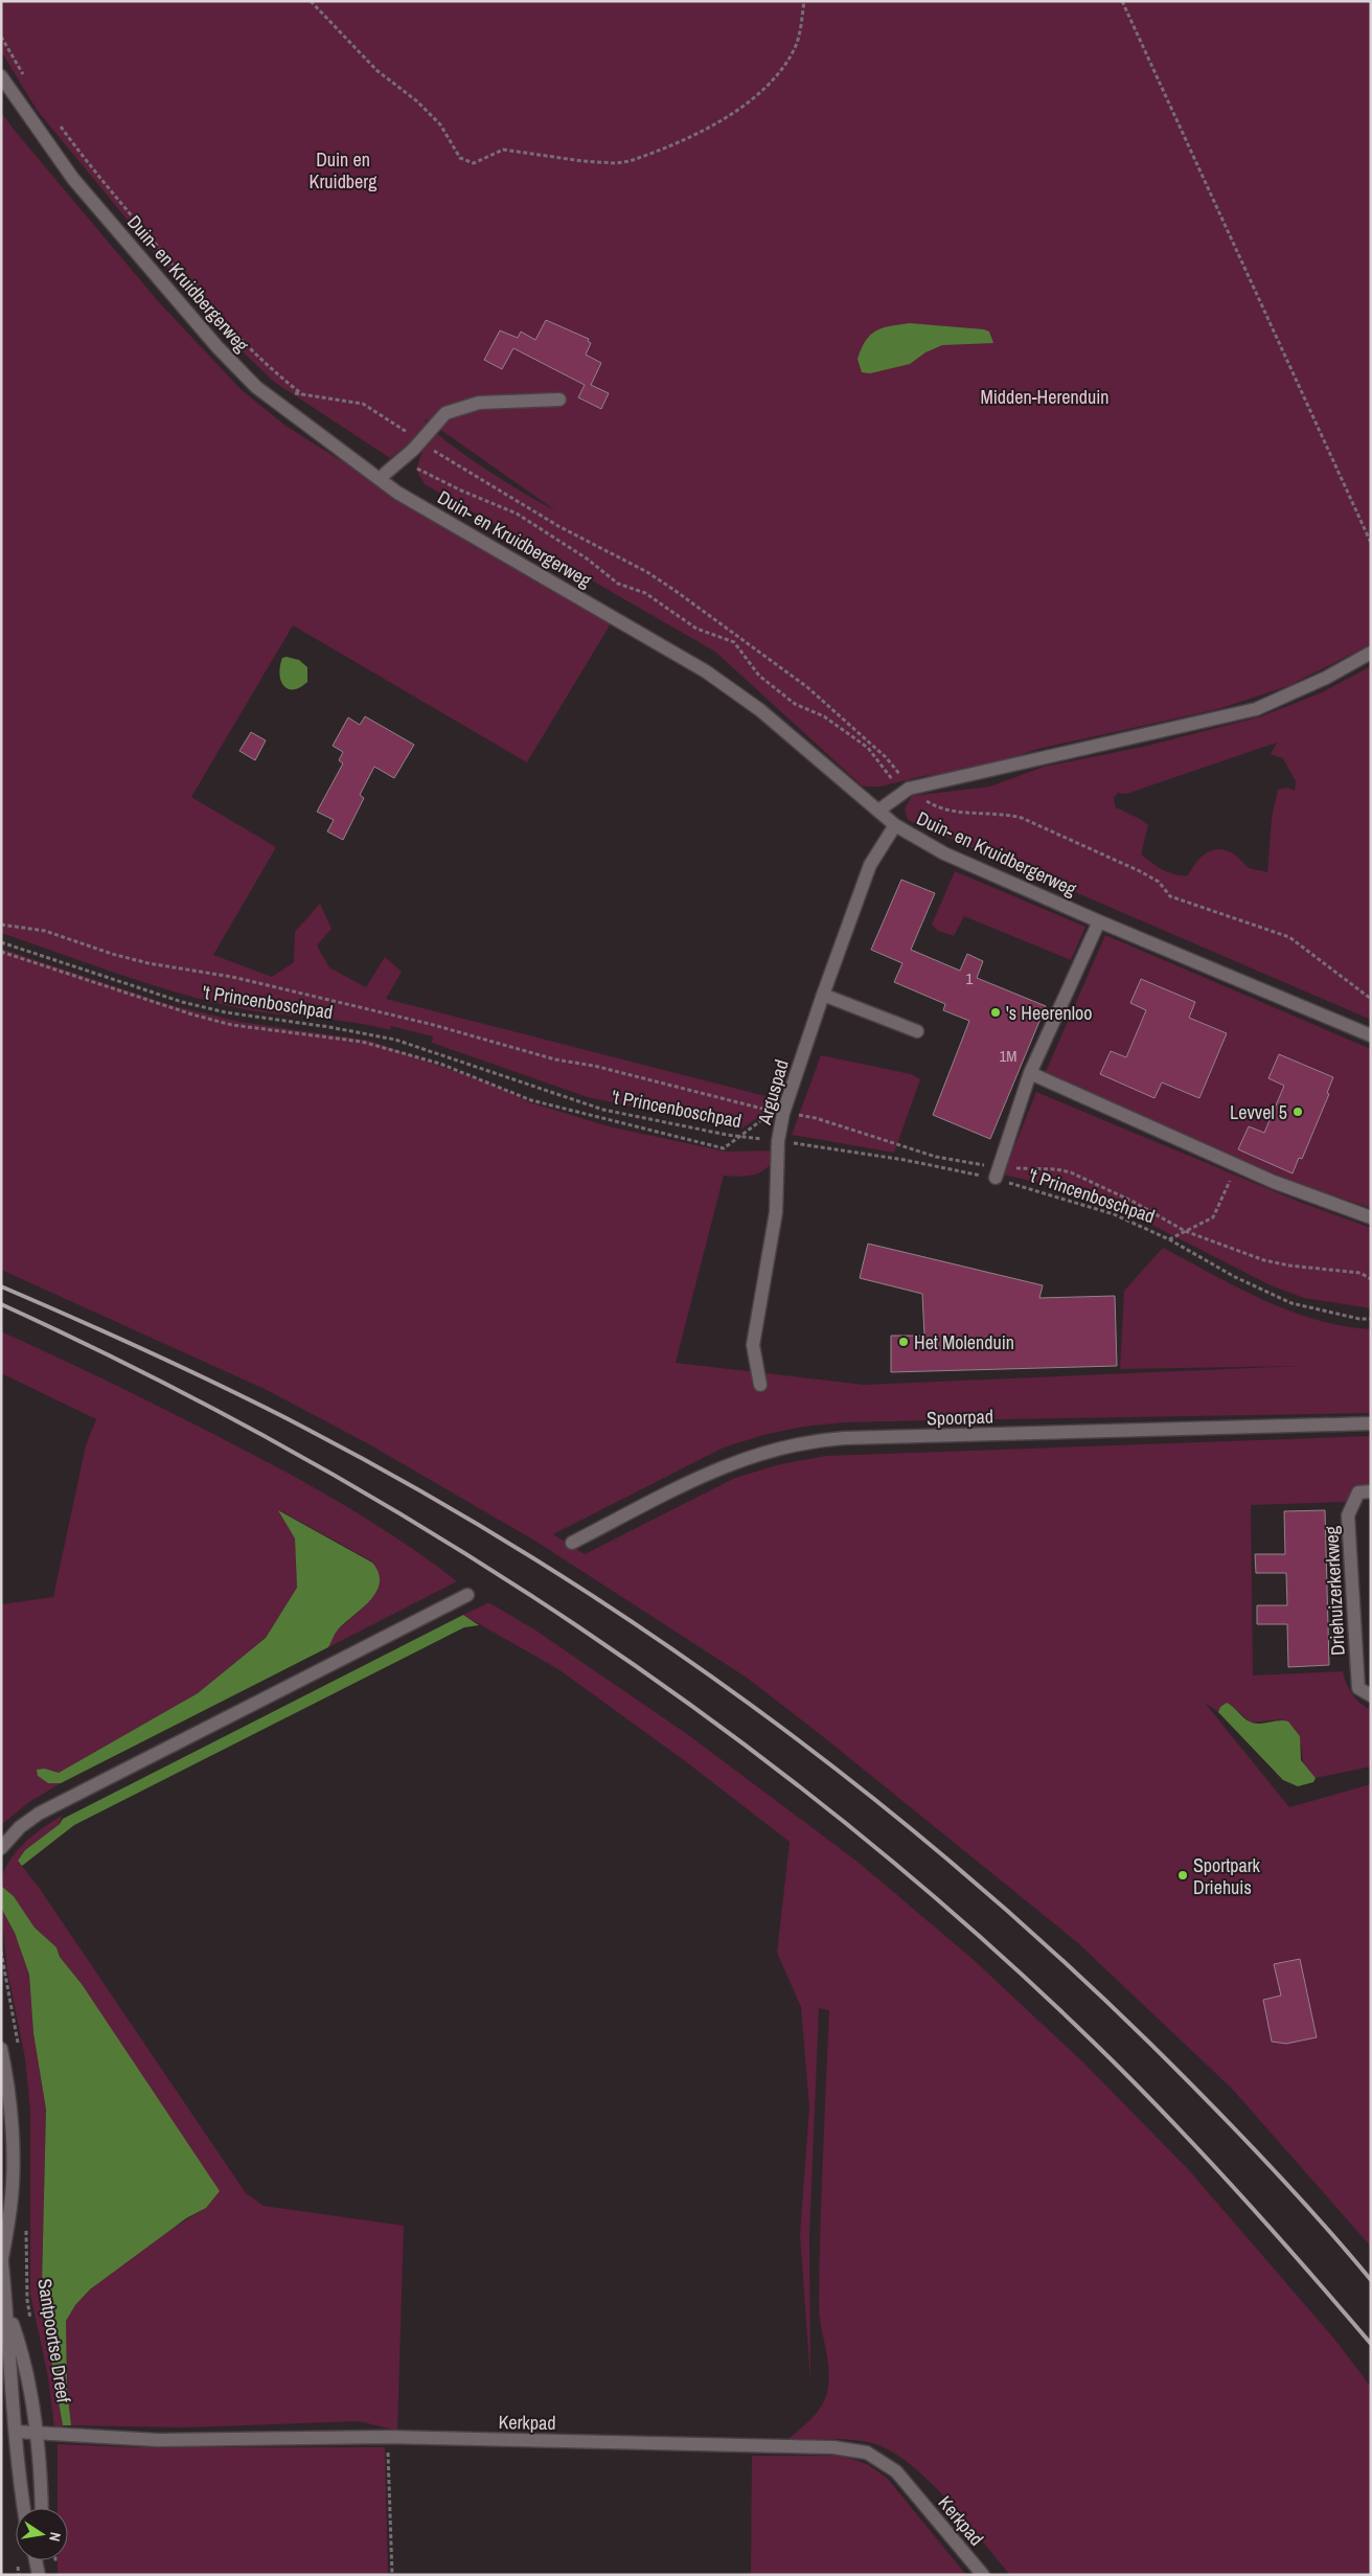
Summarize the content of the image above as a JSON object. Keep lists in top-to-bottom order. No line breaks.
{"streets":{"street":["Duin- en Kruidbergerweg","Arguspad","Spoorpad","Driehuizerkerkweg","Santpoortse Dreef","Kerkpad"],"path":["'t Princenboschpad"]},"crossings":[["Duin- en Kruidbergerweg","Arguspad"],["'t Princenboschpad","Arguspad"],["Santpoortse Dreef","Kerkpad"]],"parks":["Duin en Kruidberg","Midden-Herenduin"],"places":["'s Heerenloo","Levvel 5","Het Molenduin","Sportpark Driehuis"],"house_numbers":["1","1M"],"north":"right"}
